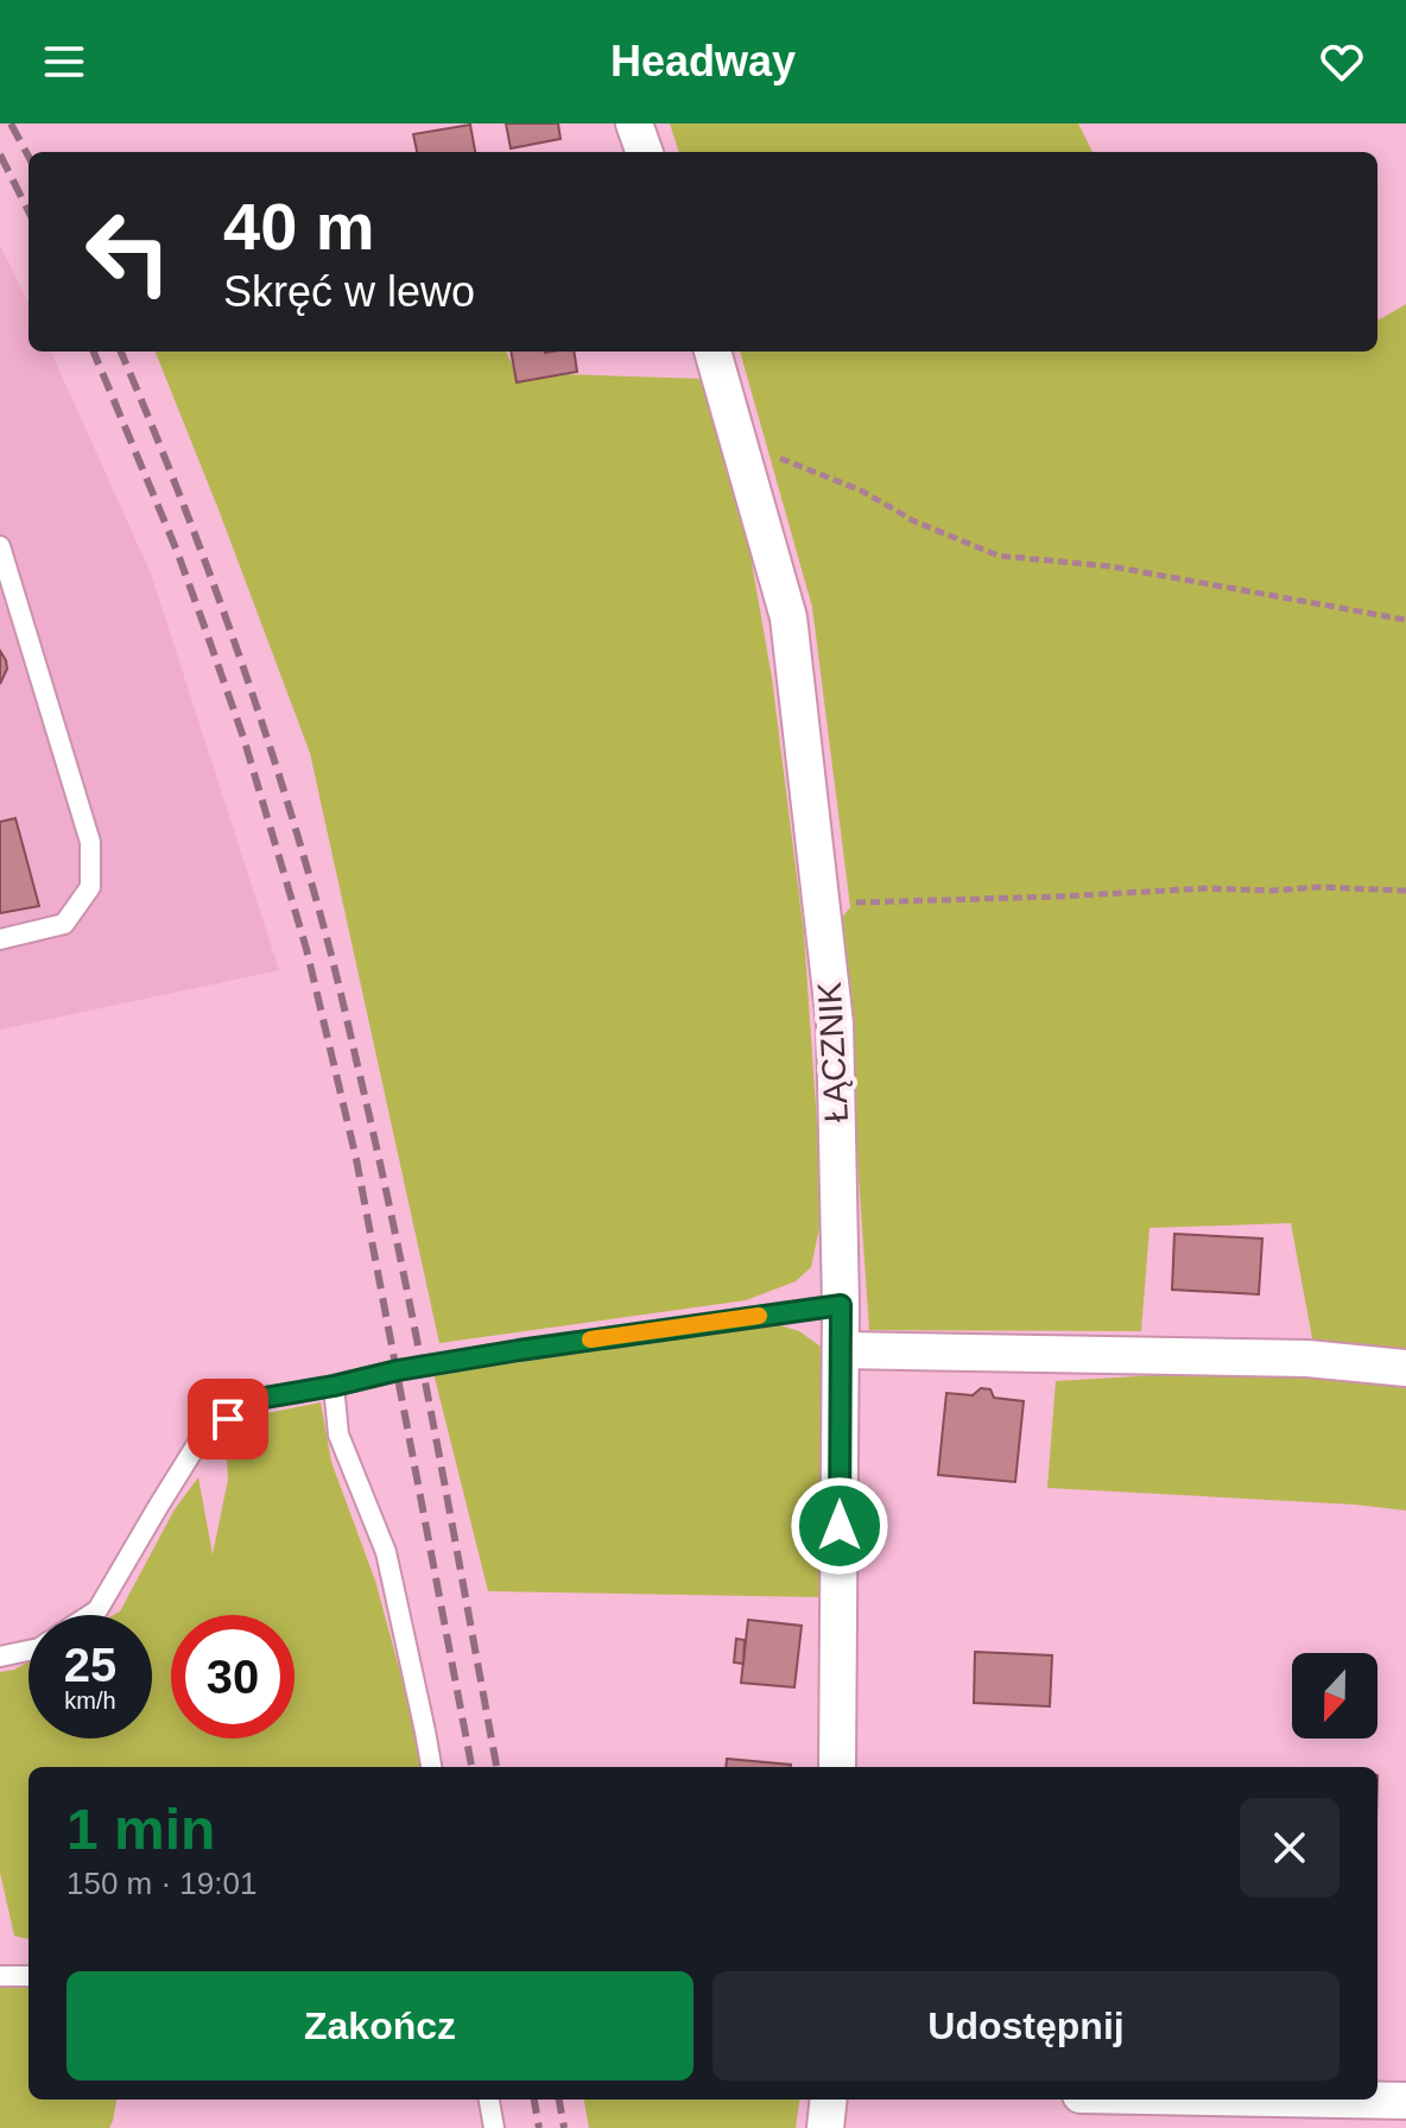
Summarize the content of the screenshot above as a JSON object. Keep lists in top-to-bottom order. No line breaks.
{"streets":{"street":["ŁĄCZNIK"]},"north":"bottom","page":{"header":"Headway","turn":["40 m","Skręć w lewo"],"speed":"25 km/h","limit":"30","heading":["1 min","150 m · 19:01"],"buttons":["Zakończ","Udostępnij"]}}
